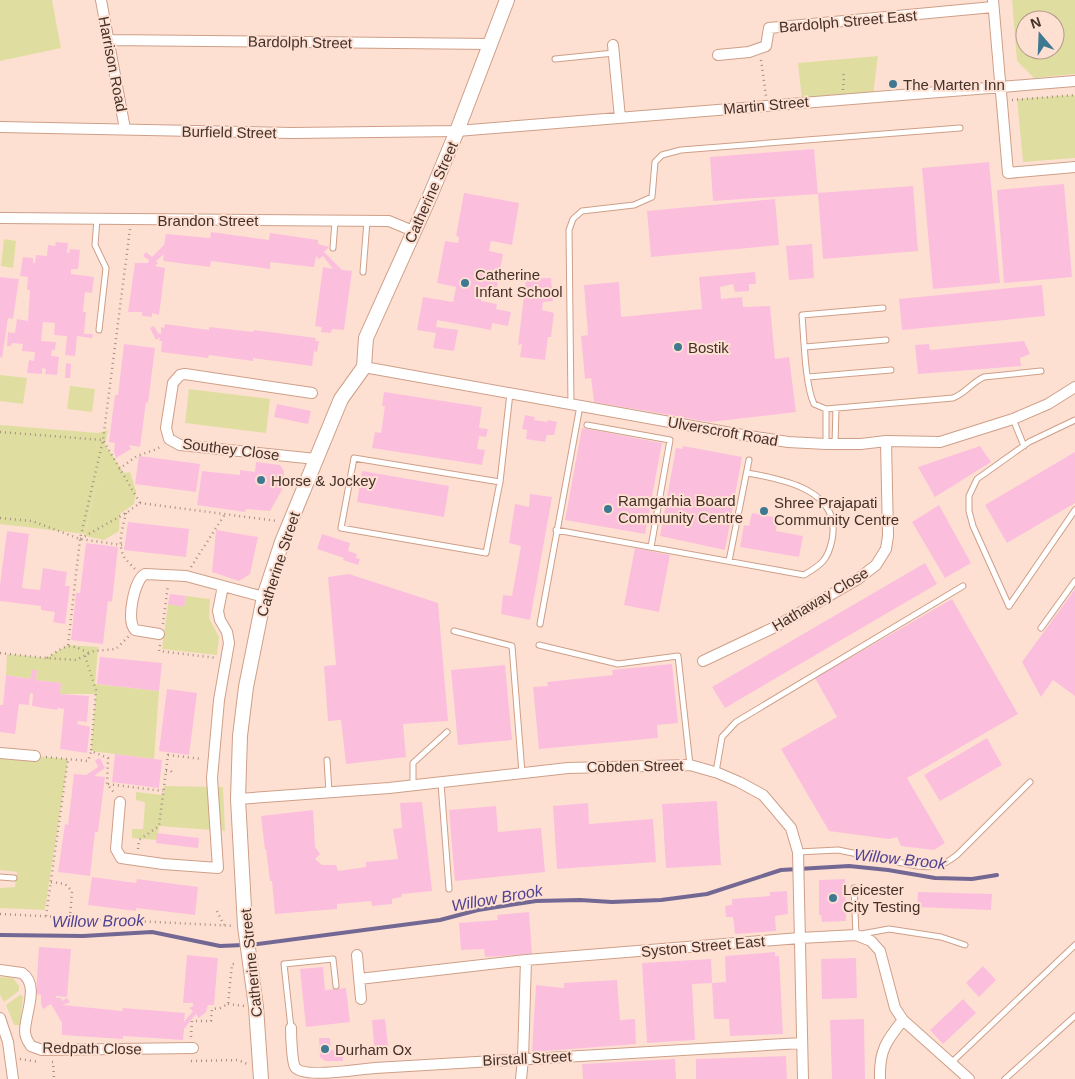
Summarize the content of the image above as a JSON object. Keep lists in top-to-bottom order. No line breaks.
{"streets":{"street":["Bardolph Street East","Bardolph Street","Harrison Road","Martin Street","Burfield Street","Catherine Street","Brandon Street","Ulverscroft Road","Southey Close","Hathaway Close","Cobden Street","Syston Street East","Redpath Close","Birstall Street"]},"crossings":[["Bardolph Street","Harrison Road"],["Bardolph Street","Catherine Street"],["Harrison Road","Burfield Street"],["Martin Street","Burfield Street"],["Martin Street","Catherine Street"],["Burfield Street","Catherine Street"],["Catherine Street","Brandon Street"],["Catherine Street","Ulverscroft Road"],["Catherine Street","Southey Close"],["Catherine Street","Cobden Street"],["Ulverscroft Road","Hathaway Close"],["Cobden Street","Syston Street East"],["Cobden Street","Birstall Street"]],"water":["Willow Brook"],"places":["The Marten Inn","Catherine Infant School","Bostik","Horse & Jockey","Ramgarhia Board Community Centre","Shree Prajapati Community Centre","Leicester City Testing","Durham Ox"],"north":"top"}
